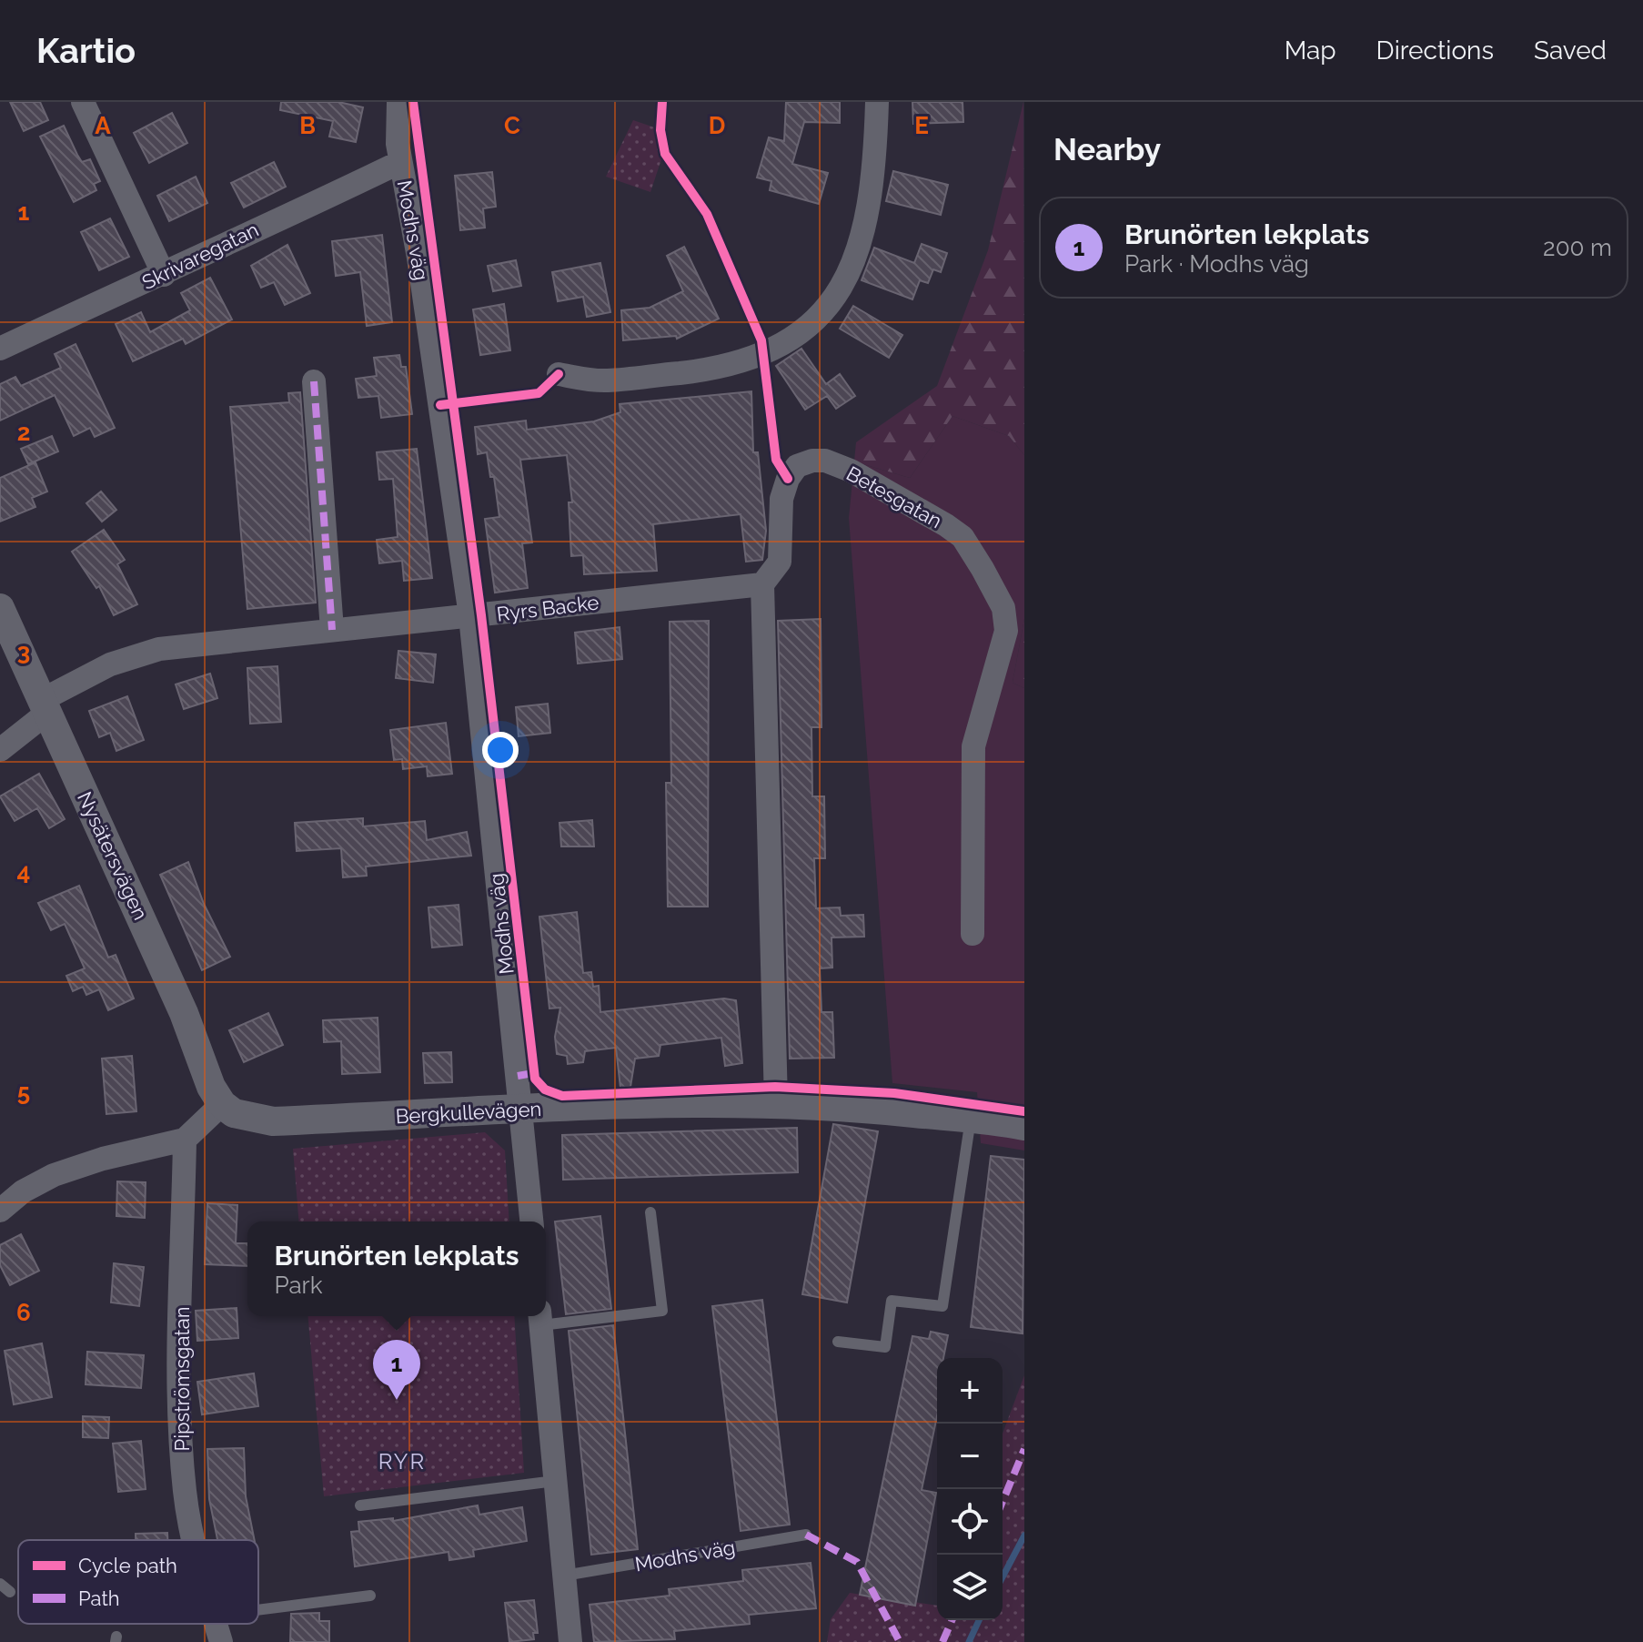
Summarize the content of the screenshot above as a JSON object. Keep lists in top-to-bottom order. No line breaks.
{"streets":{"street":["Modhs väg","Skrivaregatan","Betesgatan","Ryrs Backe","Nysätersvägen","Bergkullevägen","Pipströmsgatan"]},"crossings":[["Modhs väg","Skrivaregatan"],["Modhs väg","Ryrs Backe"],["Modhs väg","Bergkullevägen"],["Betesgatan","Ryrs Backe"],["Ryrs Backe","Nysätersvägen"],["Nysätersvägen","Bergkullevägen"]],"districts":["RYR"],"legend":["Cycle path","Path"],"page":{"header":"Kartio","nav":["Map","Directions","Saved"],"heading":"Nearby","list":[{"mark":"1","name":"Brunörten lekplats","note":"Park · Modhs väg","value":"200 m"}],"popup":["Brunörten lekplats","Park"],"pins":"1","map_buttons":["+","−"]},"grid":{"columns":["A","B","C","D","E"],"rows":["1","2","3","4","5","6"]}}
